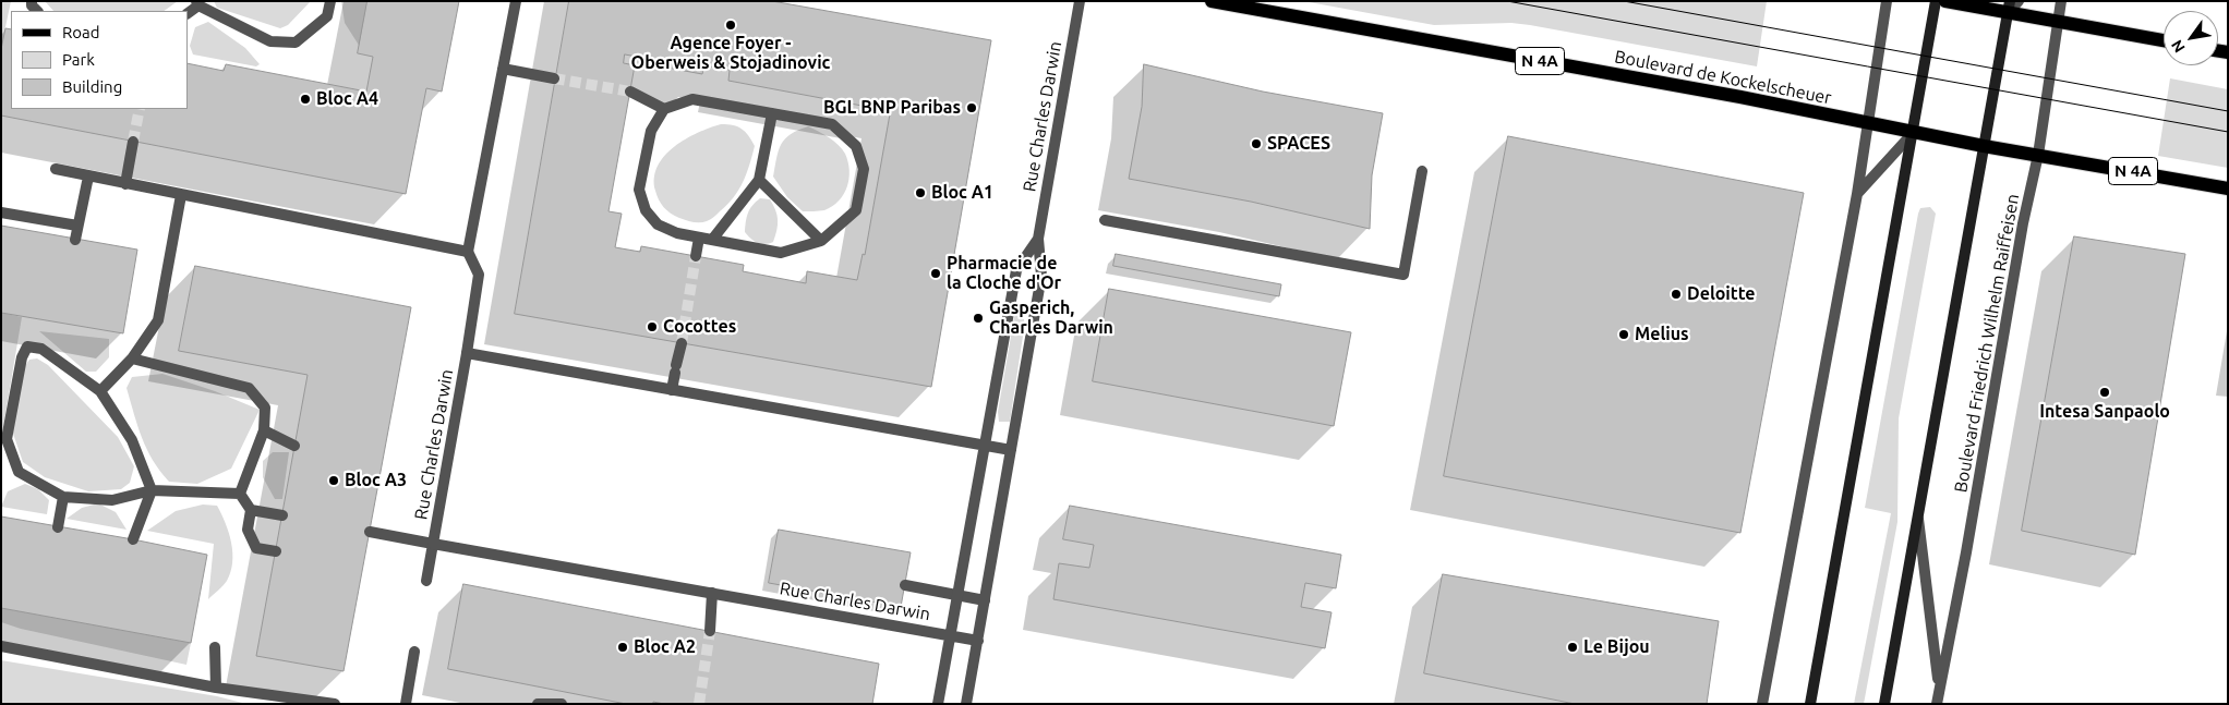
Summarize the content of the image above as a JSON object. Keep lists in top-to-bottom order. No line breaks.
{"streets":{"main road":["N 4A","Boulevard de Kockelscheuer","Boulevard Friedrich Wilhelm Raiffeisen"],"street":["Rue Charles Darwin"]},"crossings":[["Boulevard de Kockelscheuer","Boulevard Friedrich Wilhelm Raiffeisen"]],"places":["Agence Foyer - Oberweis & Stojadinovic","Bloc A4","BGL BNP Paribas","SPACES","Bloc A1","Pharmacie de la Cloche d'Or","Deloitte","Gasperich, Charles Darwin","Cocottes","Melius","Intesa Sanpaolo","Bloc A3","Bloc A2","Le Bijou"],"legend":["Road","Park","Building"],"north":"bottom left"}
